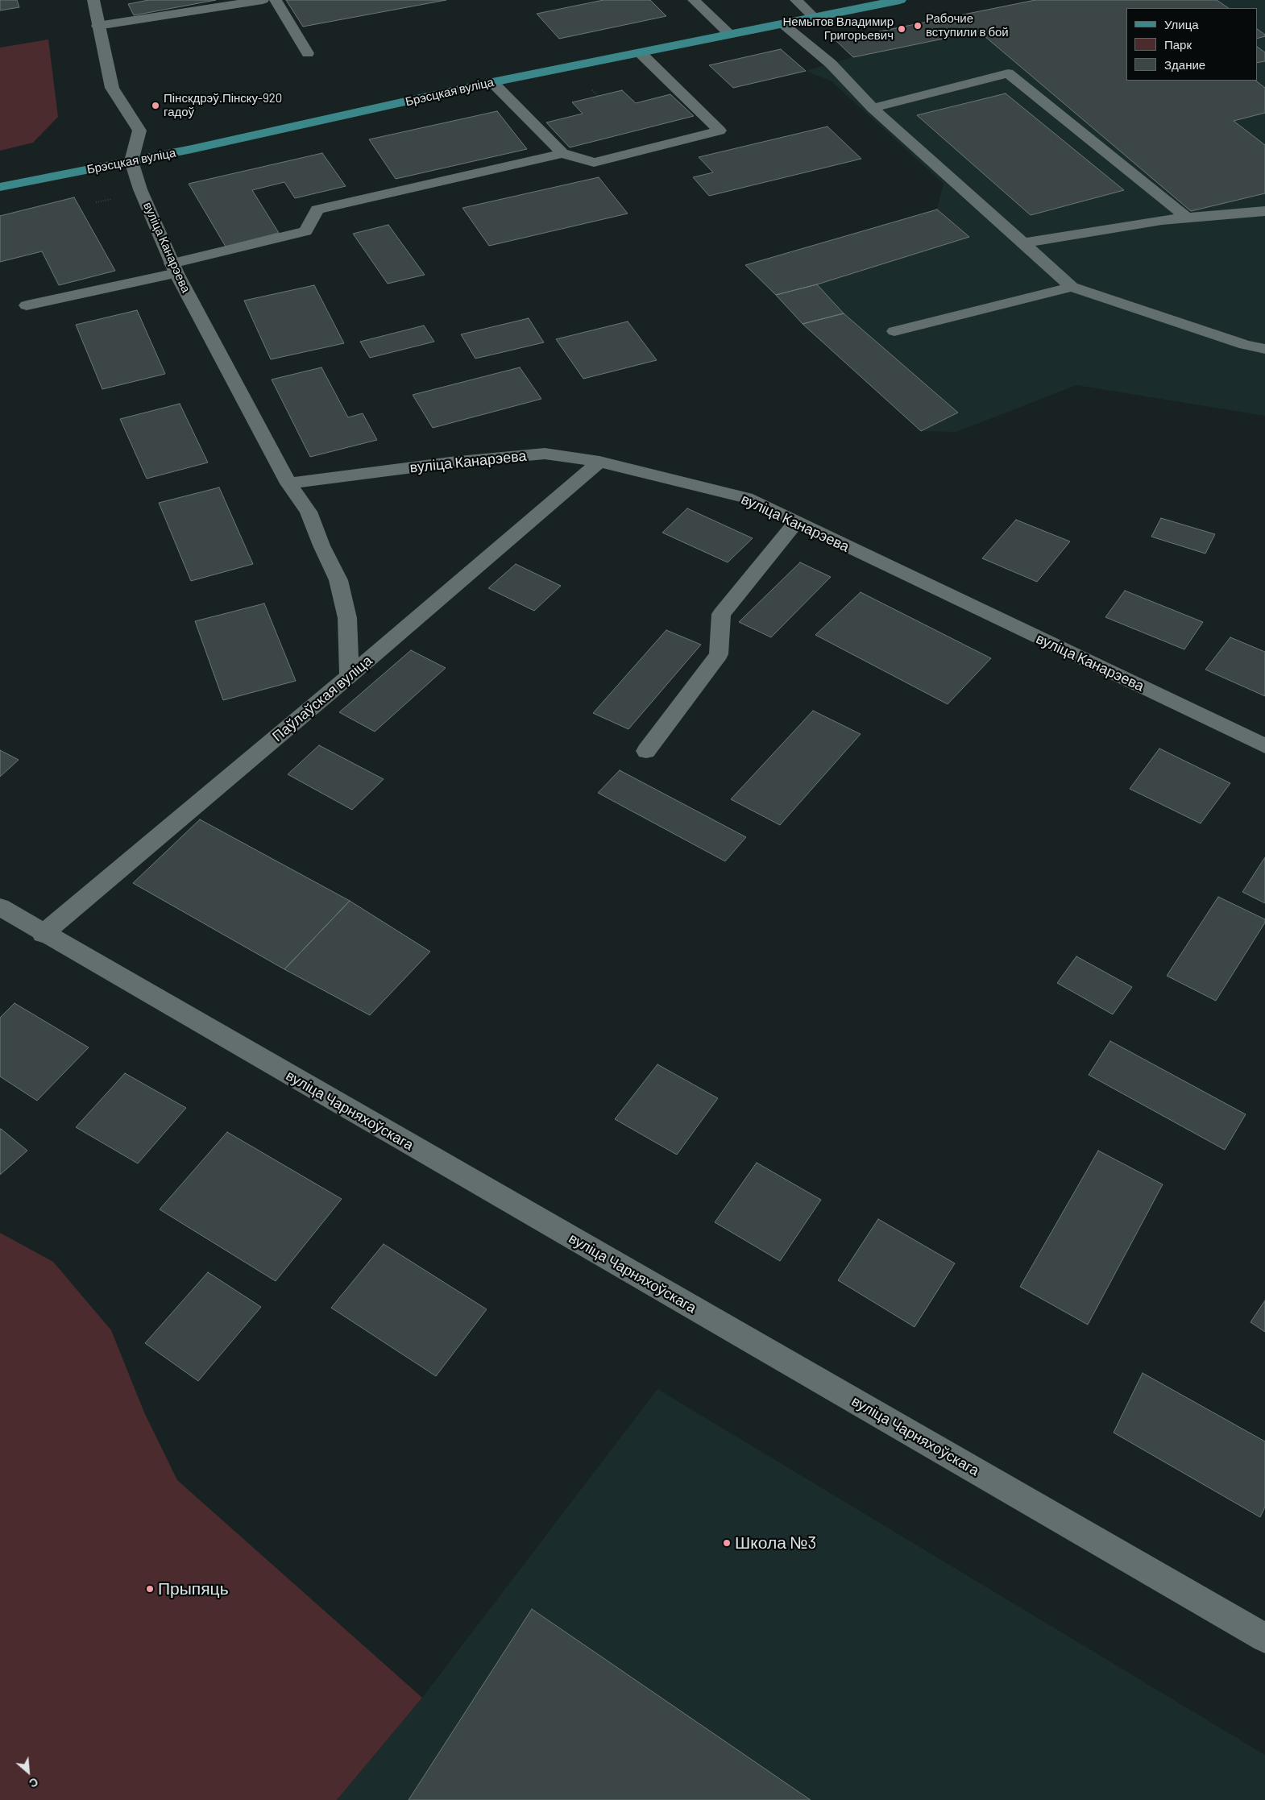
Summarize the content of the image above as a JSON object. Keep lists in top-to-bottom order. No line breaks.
{"streets":{"main road":["Брэсцкая вуліца"],"street":["вуліца Канарэева","Паўлаўская вуліца","вуліца Чарняхоўскага"]},"crossings":[["Брэсцкая вуліца","вуліца Канарэева"],["вуліца Канарэева","Паўлаўская вуліца"],["Паўлаўская вуліца","вуліца Чарняхоўскага"]],"places":["Рабочие вступили в бой","Немытов Владимир Григорьевич","Пінскдрэў.Пінску-920 гадоў","Школа №3","Прыпяць"],"legend":["Улица","Парк","Здание"],"north":"bottom right"}
